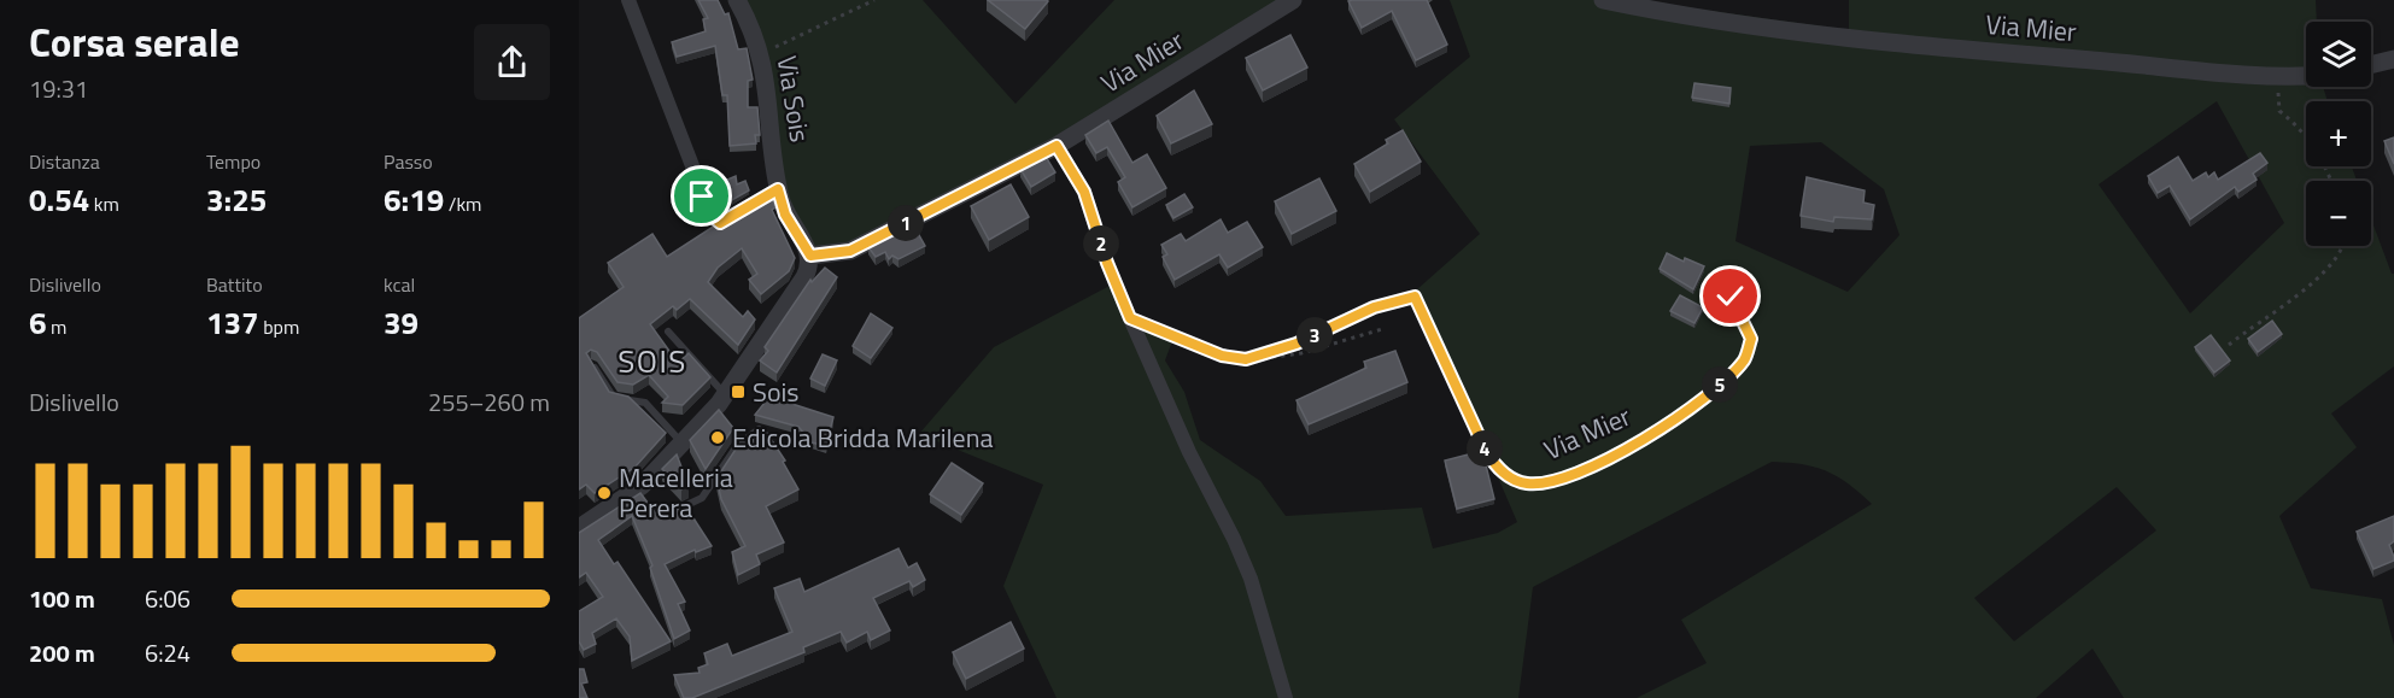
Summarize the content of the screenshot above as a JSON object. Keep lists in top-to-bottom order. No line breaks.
{"streets":{"street":["Via Mier","Via Sois"]},"crossings":[["Via Mier","Via Sois"]],"districts":["SOIS"],"places":{"transit":["Sois"],"other":["Edicola Bridda Marilena","Macelleria Perera"]},"page":{"heading":["Corsa serale","19:31"],"map_buttons":["+","−"],"stats":[["Distanza","0.54 km"],["Tempo","3:25"],["Passo","6:19 /km"],["Dislivello","6 m"],["Battito","137 bpm"],["kcal","39"]],"pins":["1","2","3","5","4"],"chart":["Dislivello","255–260 m"],"list":[{"name":"100 m","note":"6:06"},{"name":"200 m","note":"6:24"}]}}
